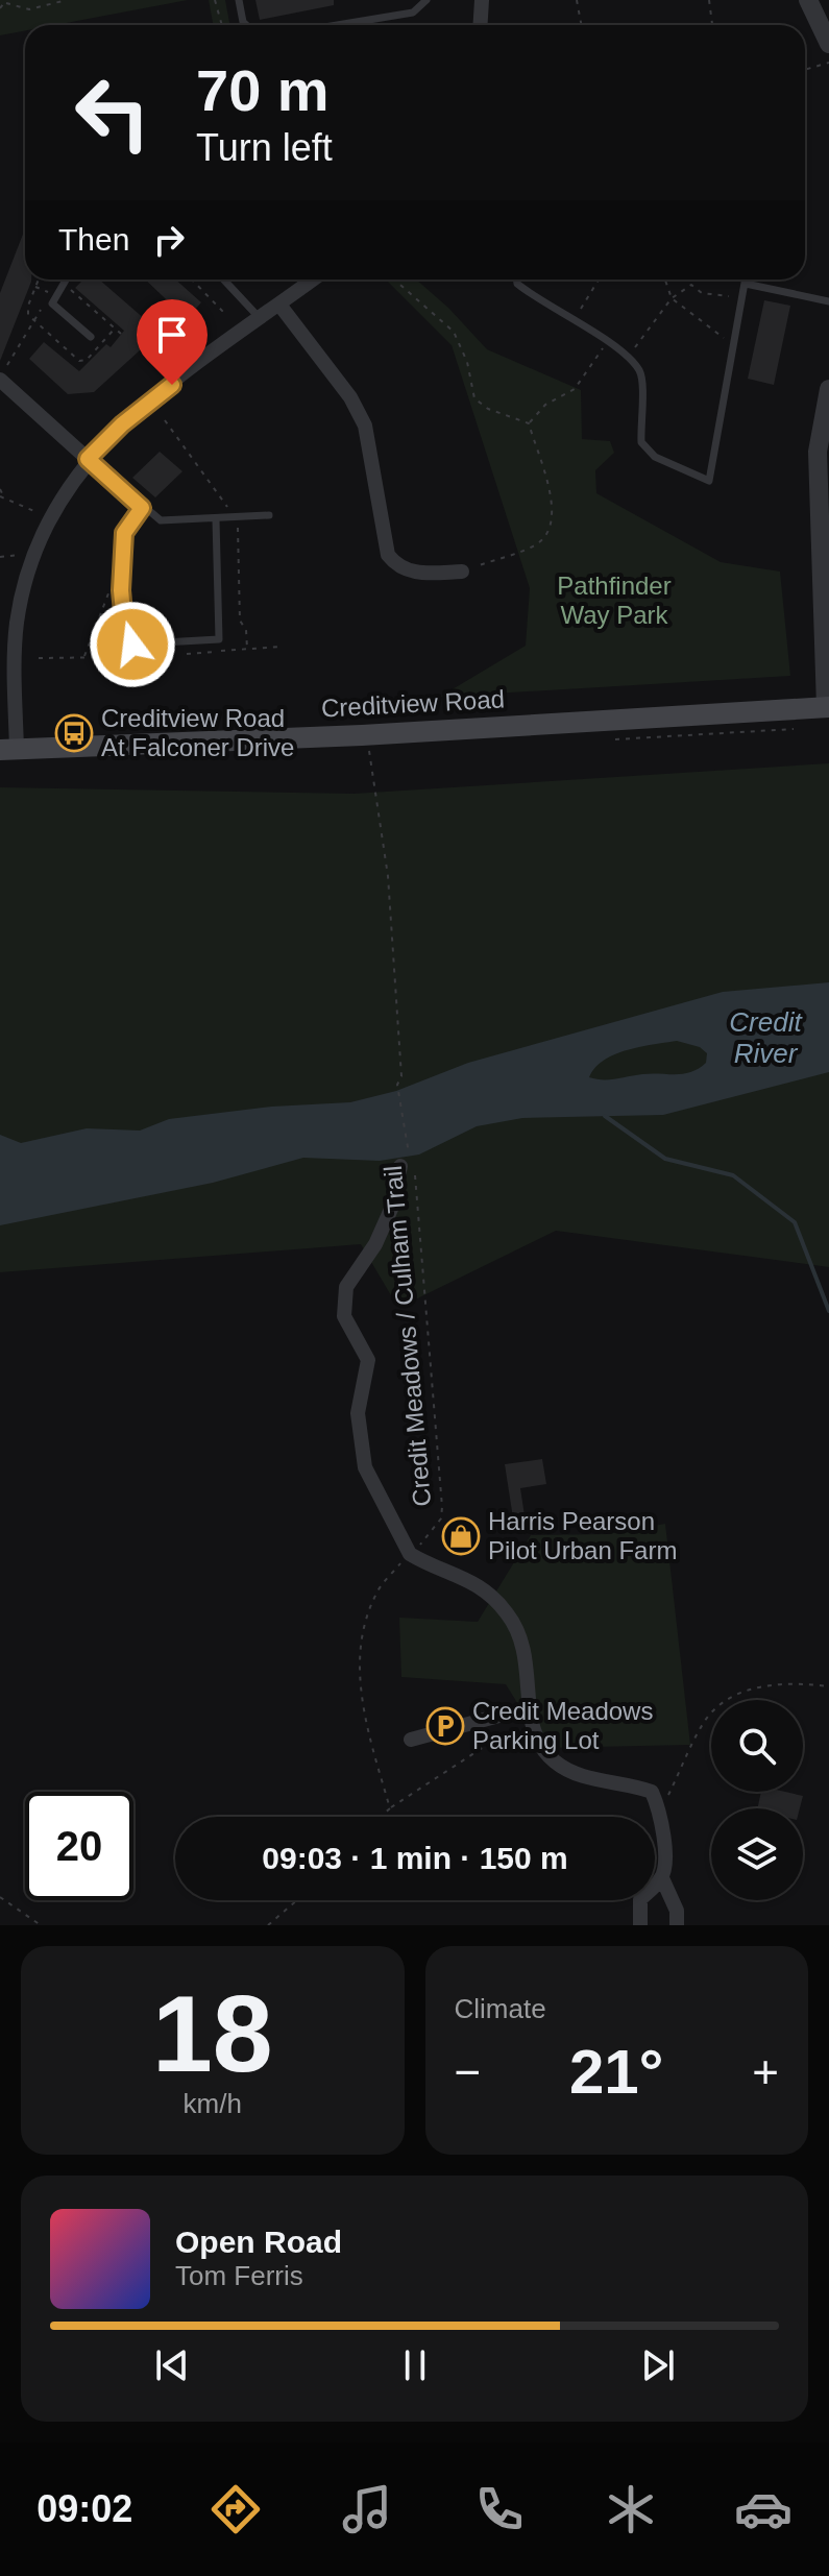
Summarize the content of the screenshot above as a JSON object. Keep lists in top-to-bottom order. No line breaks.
{"streets":{"main road":["Creditview Road"],"path":["Credit Meadows / Culham Trail"]},"water":["Credit River"],"parks":["Pathfinder Way Park"],"places":{"bus stop":["Creditview Road At Falconer Drive"],"shop":["Harris Pearson Pilot Urban Farm"],"parking":["Credit Meadows Parking Lot"]},"page":{"turn":["70 m","Turn left"],"then":"Then","limit":"20","trip":"09:03 · 1 min · 150 m","tile":[["18","km/h"],"Climate"],"heat":["−","21°","+"],"song":["Open Road","Tom Ferris"],"tabs":"09:02"}}
